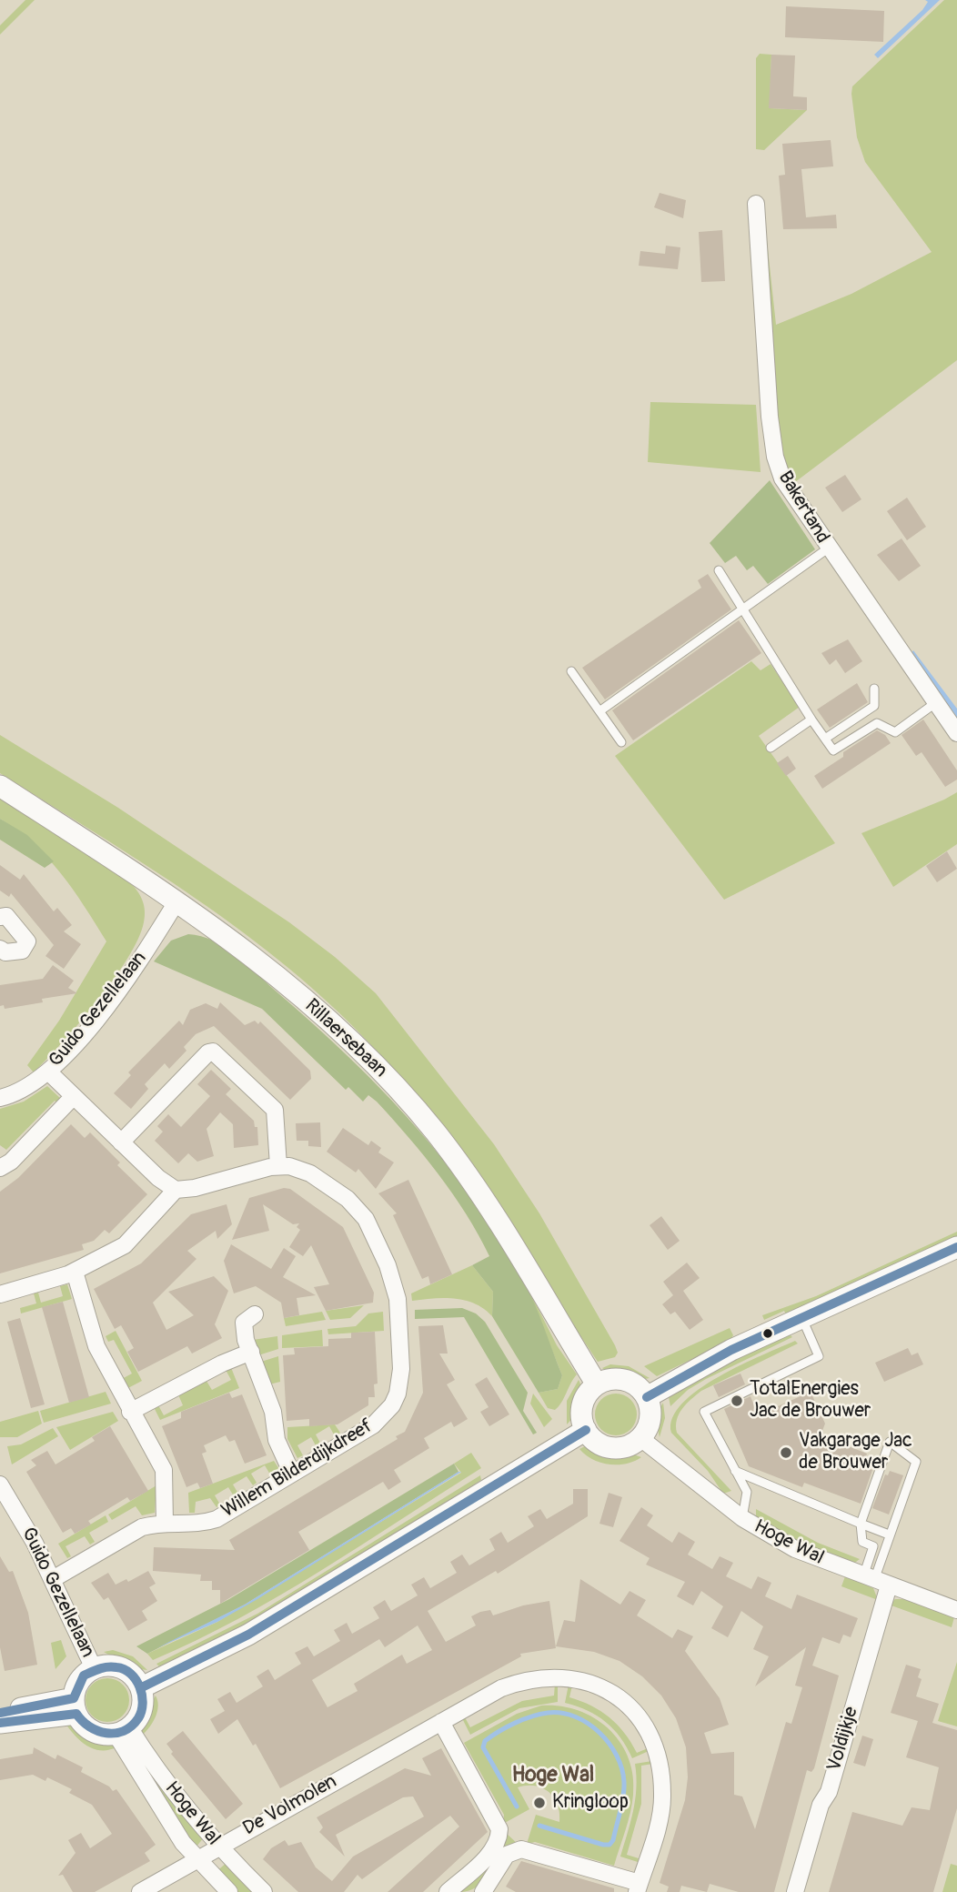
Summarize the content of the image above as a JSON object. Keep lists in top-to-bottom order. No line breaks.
{"streets":{"street":["Bakertand","Guido Gezellelaan","Rillaersebaan","Willem Bilderdijkdreef","Hoge Wal","Voldijkje","De Volmolen"]},"crossings":[["Guido Gezellelaan","Rillaersebaan"],["Guido Gezellelaan","Willem Bilderdijkdreef"],["Guido Gezellelaan","Hoge Wal"],["Rillaersebaan","Hoge Wal"],["Hoge Wal","Voldijkje"],["Hoge Wal","De Volmolen"]],"districts":["Hoge Wal"],"places":["TotalEnergies Jac de Brouwer","Vakgarage Jac de Brouwer","Kringloop"]}
